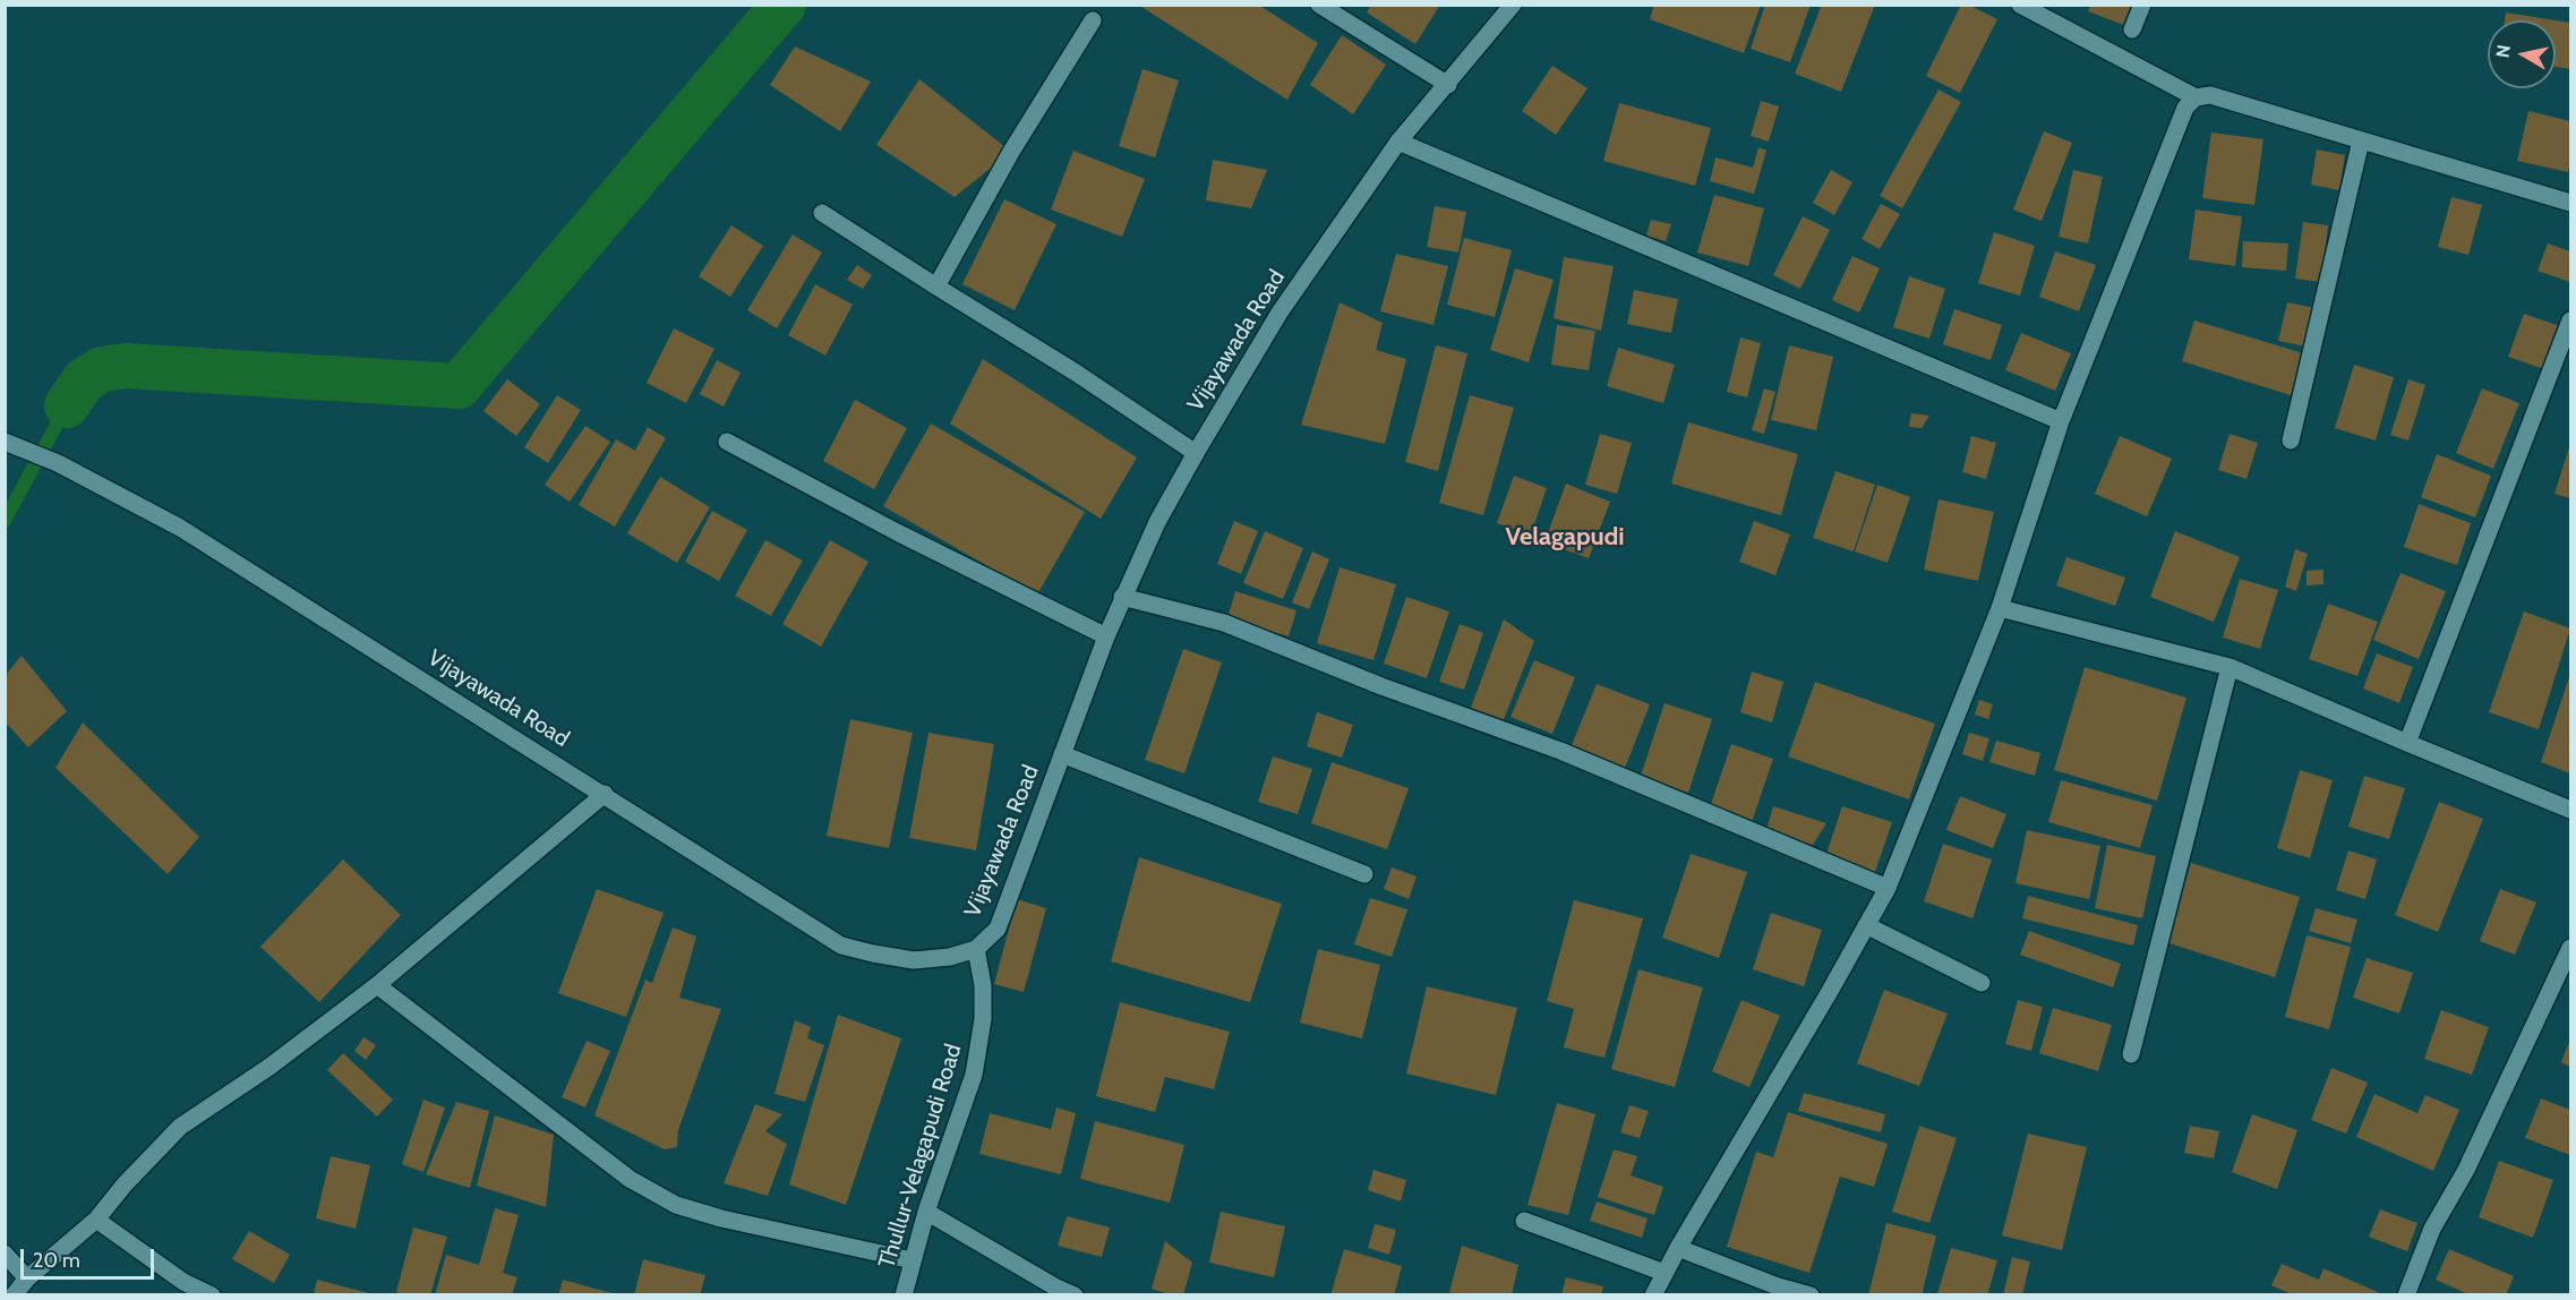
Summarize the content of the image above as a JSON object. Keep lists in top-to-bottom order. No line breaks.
{"streets":{"street":["Vijayawada Road","Thullur-Velagapudi Road"]},"crossings":[["Vijayawada Road","Thullur-Velagapudi Road"]],"districts":["Velagapudi"],"scale_bar":"20 m","north":"left"}
